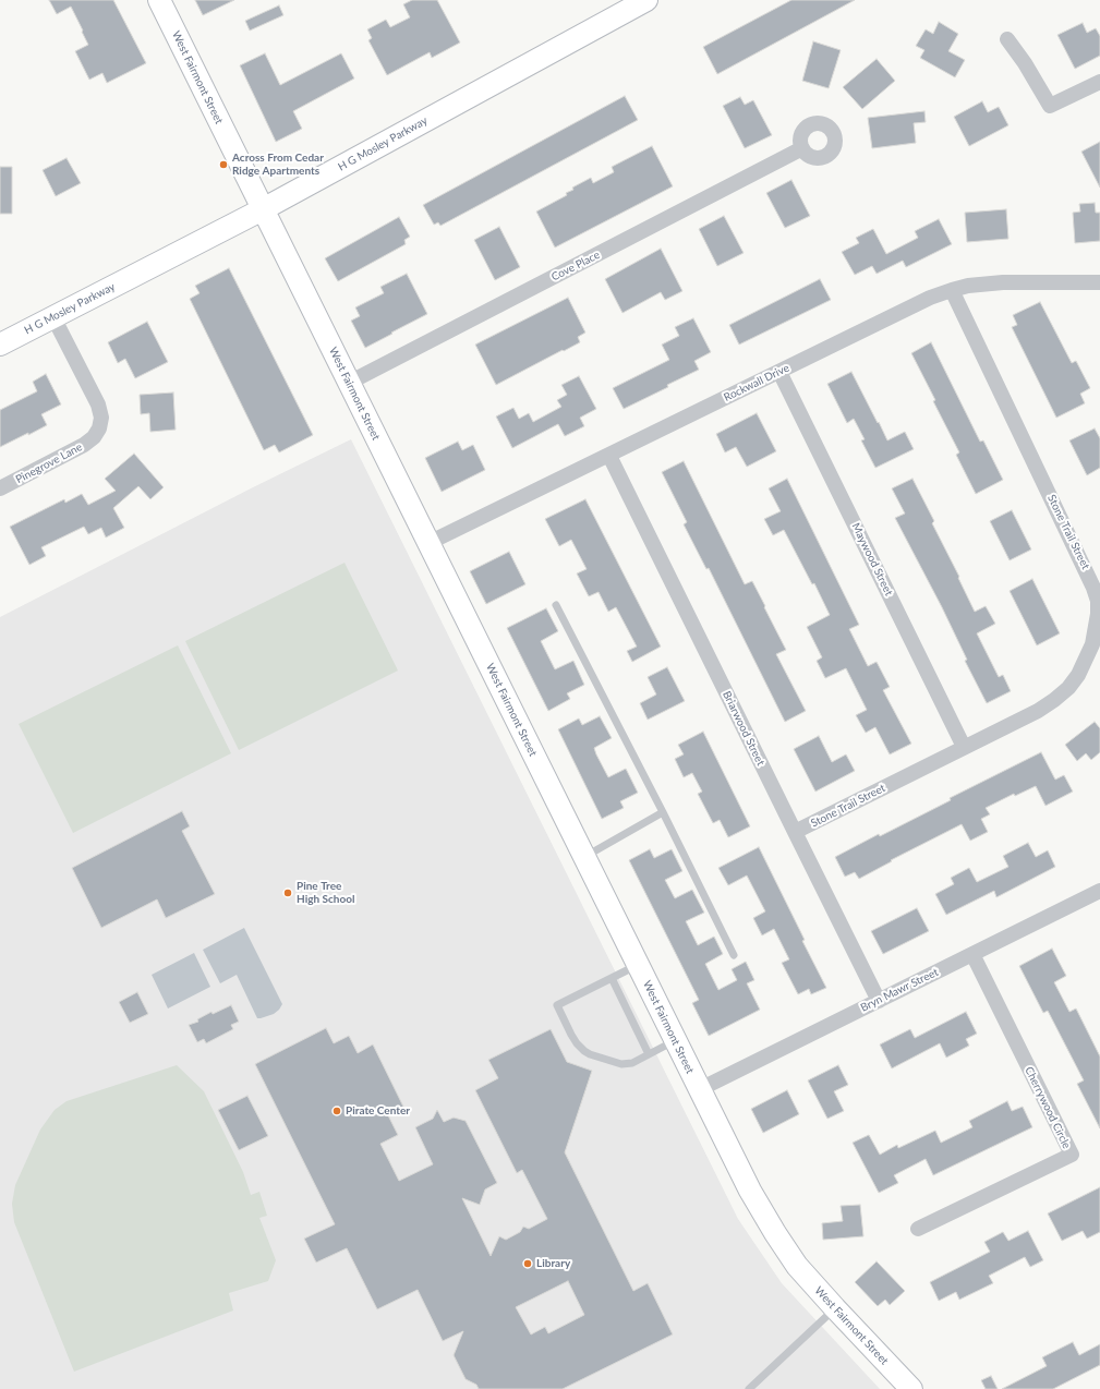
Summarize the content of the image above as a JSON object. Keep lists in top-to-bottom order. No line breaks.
{"streets":{"street":["West Fairmont Street","H G Mosley Parkway","Cove Place","Rockwall Drive","Pinegrove Lane","Stone Trail Street","Maywood Street","Briarwood Street","Bryn Mawr Street","Cherrywood Circle"]},"crossings":[["West Fairmont Street","H G Mosley Parkway"],["West Fairmont Street","Cove Place"],["West Fairmont Street","Rockwall Drive"],["West Fairmont Street","Bryn Mawr Street"],["H G Mosley Parkway","Pinegrove Lane"],["Rockwall Drive","Stone Trail Street"],["Rockwall Drive","Maywood Street"],["Rockwall Drive","Briarwood Street"],["Stone Trail Street","Maywood Street"],["Stone Trail Street","Briarwood Street"],["Briarwood Street","Bryn Mawr Street"],["Bryn Mawr Street","Cherrywood Circle"]],"places":["Across From Cedar Ridge Apartments","Pine Tree High School","Pirate Center","Library"]}
